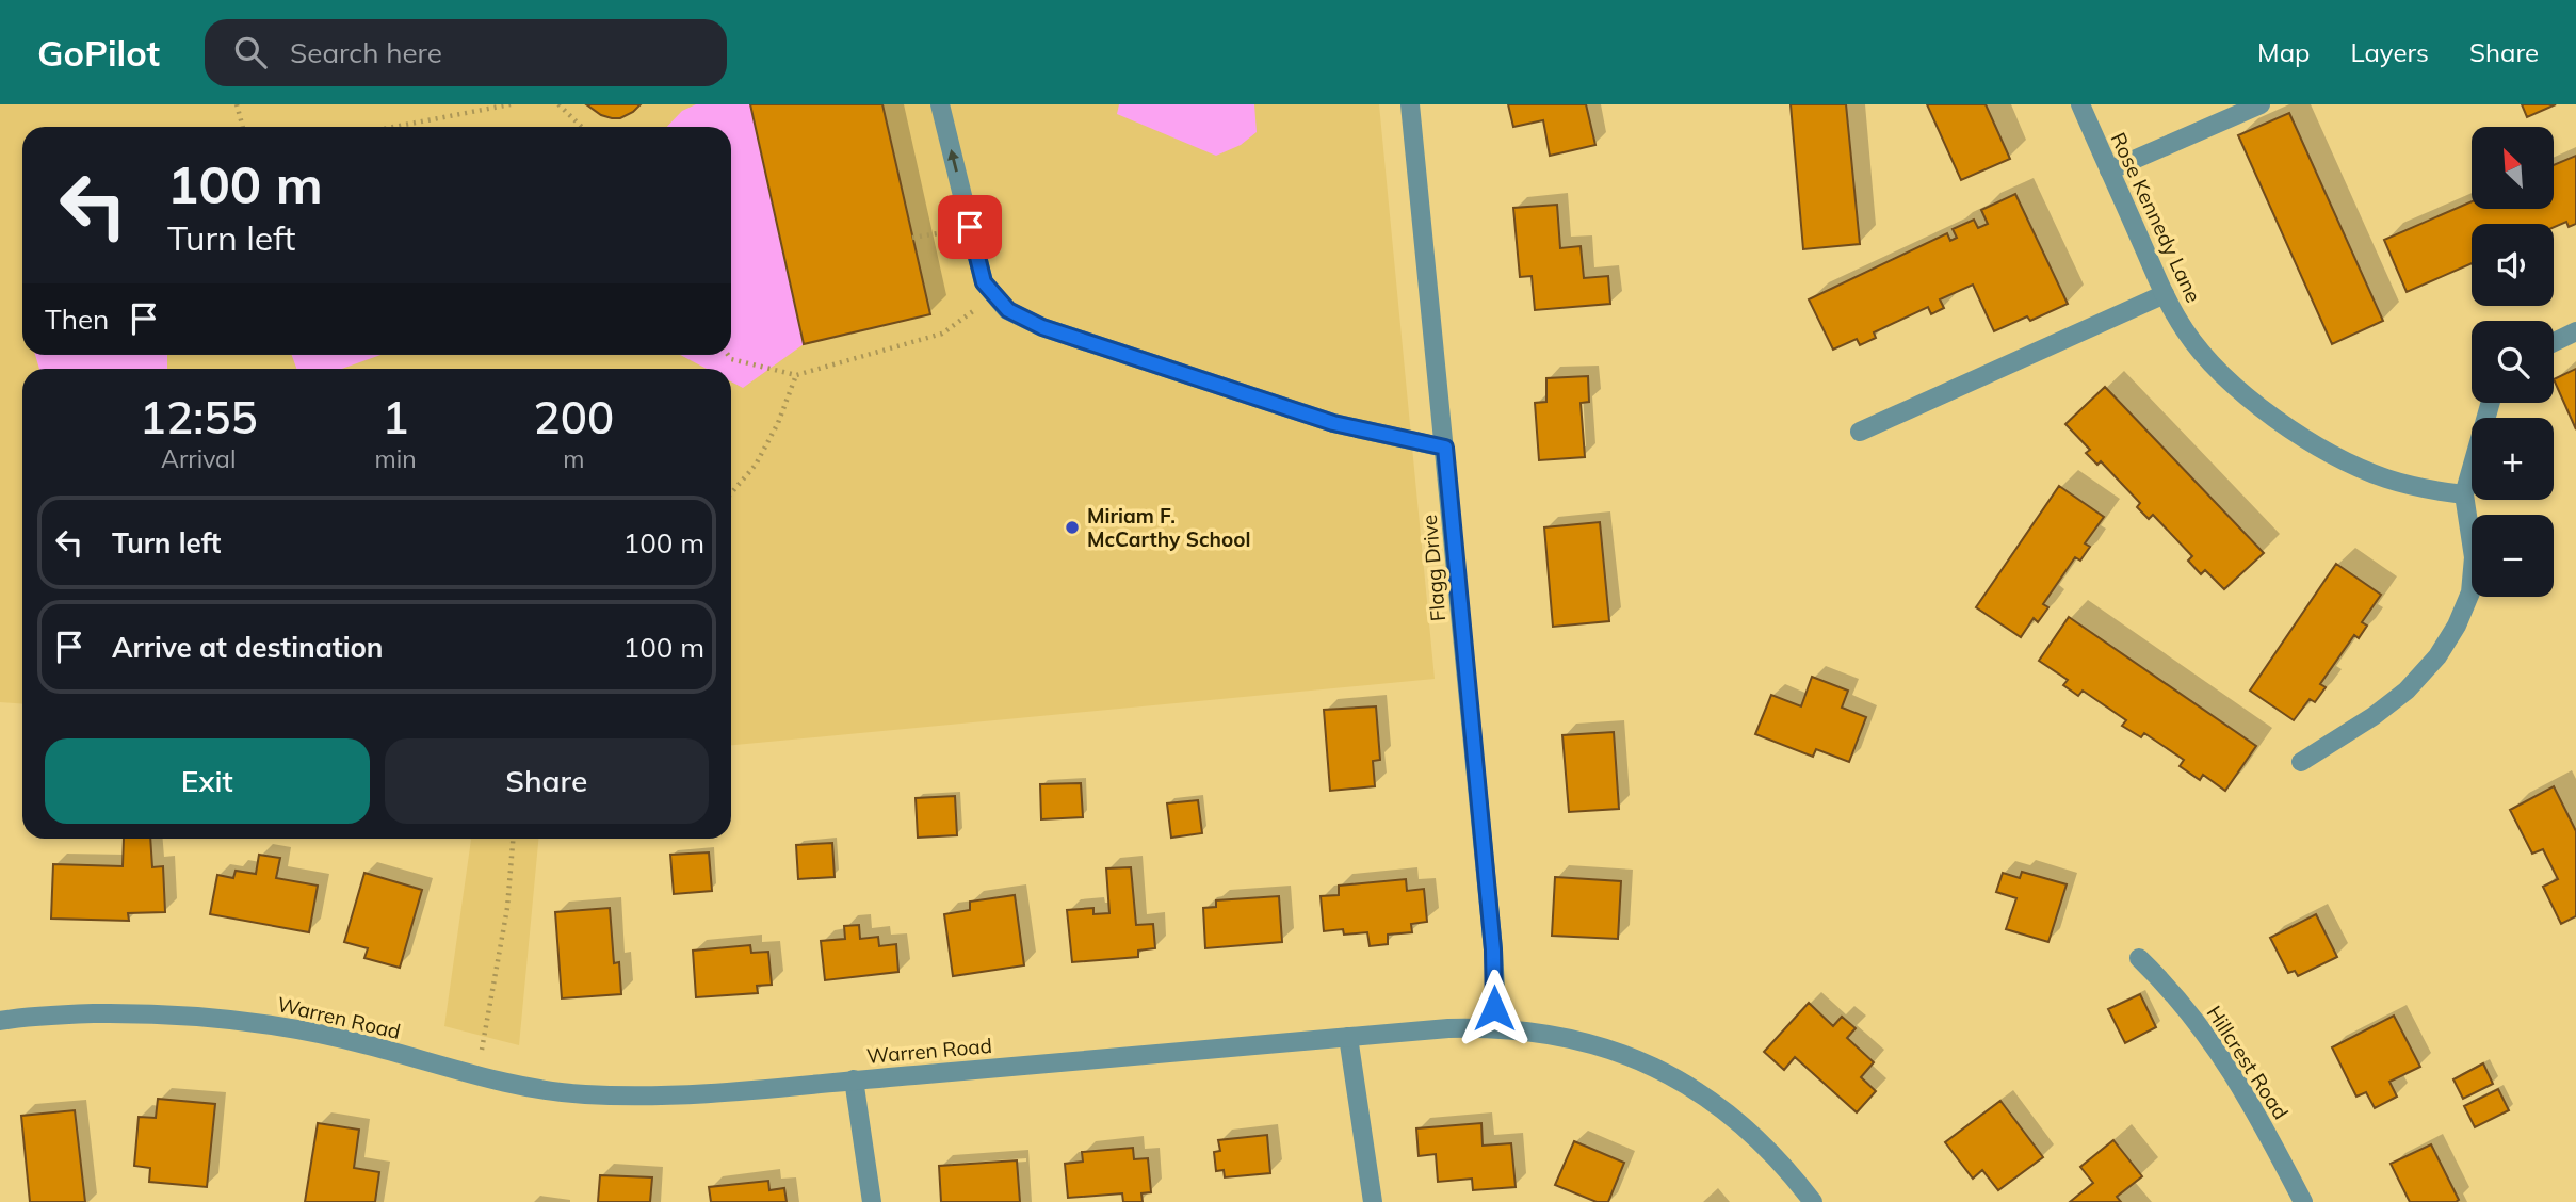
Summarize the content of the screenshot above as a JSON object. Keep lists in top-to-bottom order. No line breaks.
{"streets":{"street":["Rose Kennedy Lane","Flagg Drive","Warren Road","Hillcrest Road"]},"crossings":[["Flagg Drive","Warren Road"]],"places":["Miriam F. McCarthy School"],"north":"top left","page":{"header":"GoPilot","search":"Search here","nav":["Map","Layers","Share"],"map_buttons":["+","−"],"turn":["100 m","Turn left"],"then":"Then","eta":["12:55","Arrival","1","min","200","m"],"list":[{"name":"Turn left","value":"100 m"},{"name":"Arrive at destination","value":"100 m"}],"buttons":["Exit","Share"]}}
